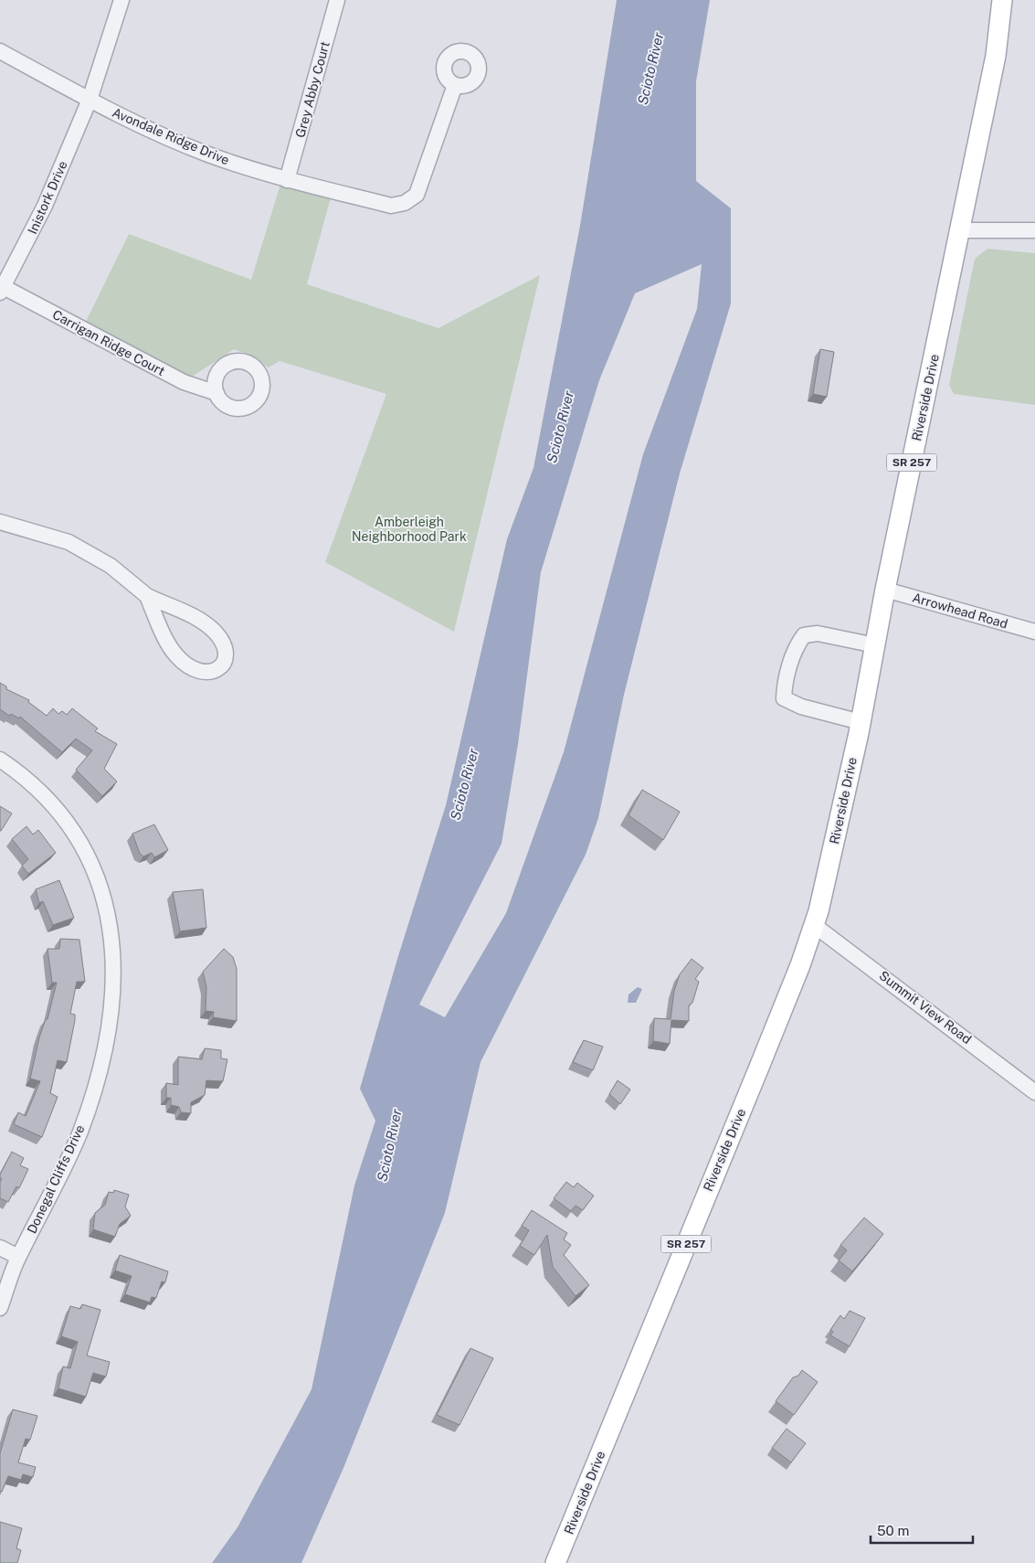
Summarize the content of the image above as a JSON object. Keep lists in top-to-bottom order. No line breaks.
{"streets":{"main road":["Riverside Drive","SR 257"],"street":["Grey Abby Court","Avondale Ridge Drive","Inistork Drive","Carrigan Ridge Court","Arrowhead Road","Summit View Road","Donegal Cliffs Drive"]},"crossings":[["Grey Abby Court","Avondale Ridge Drive"],["Avondale Ridge Drive","Inistork Drive"],["Inistork Drive","Carrigan Ridge Court"],["Riverside Drive","Arrowhead Road"],["Riverside Drive","Summit View Road"]],"water":["Scioto River"],"parks":["Amberleigh Neighborhood Park"],"scale_bar":"50 m"}
